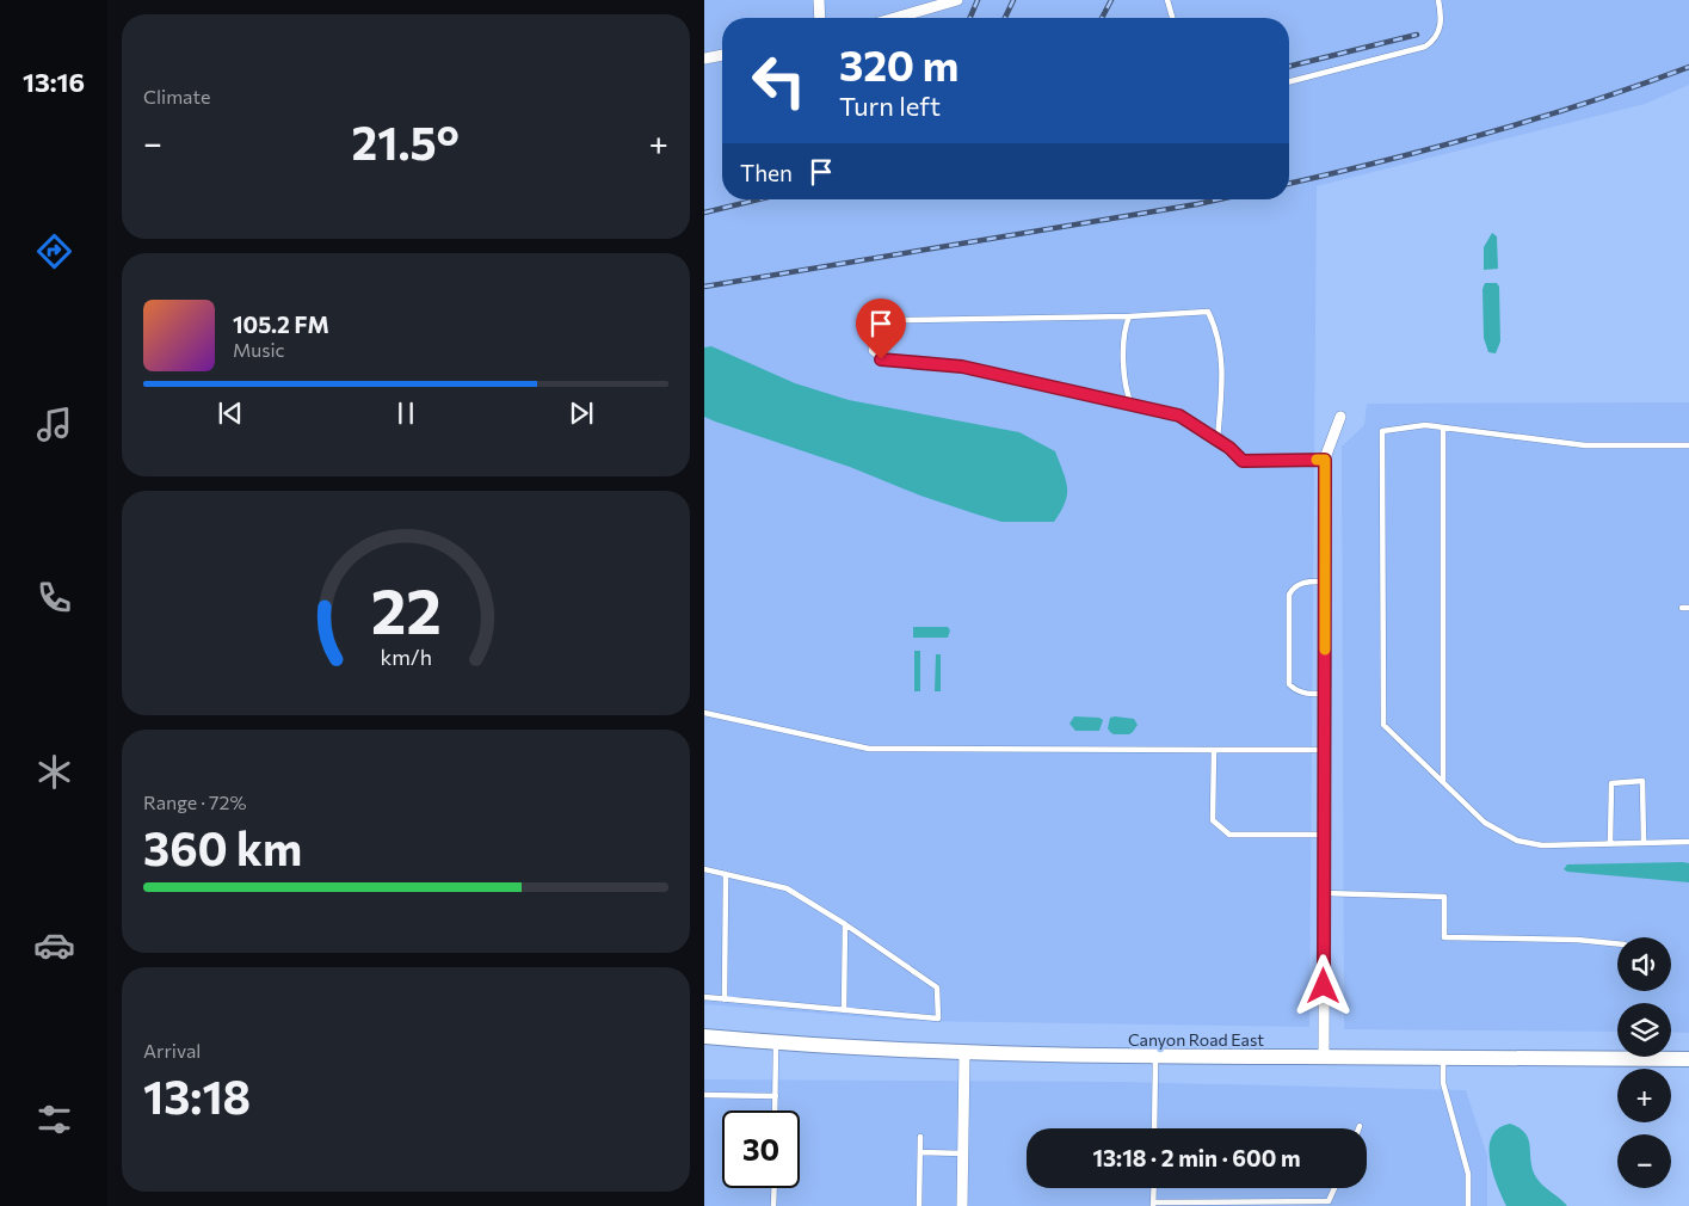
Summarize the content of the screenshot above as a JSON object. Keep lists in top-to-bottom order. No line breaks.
{"streets":{"main road":["Canyon Road East"]},"page":{"tabs":"13:16","tile":["Climate",["Range · 72%","360 km"],["Arrival","13:18"]],"turn":["320 m","Turn left"],"heat":["−","21.5°","+"],"then":"Then","song":["105.2 FM","Music"],"map_buttons":["+","−"],"limit":"30","trip":"13:18 · 2 min · 600 m","gauge":["22","km/h"]}}
